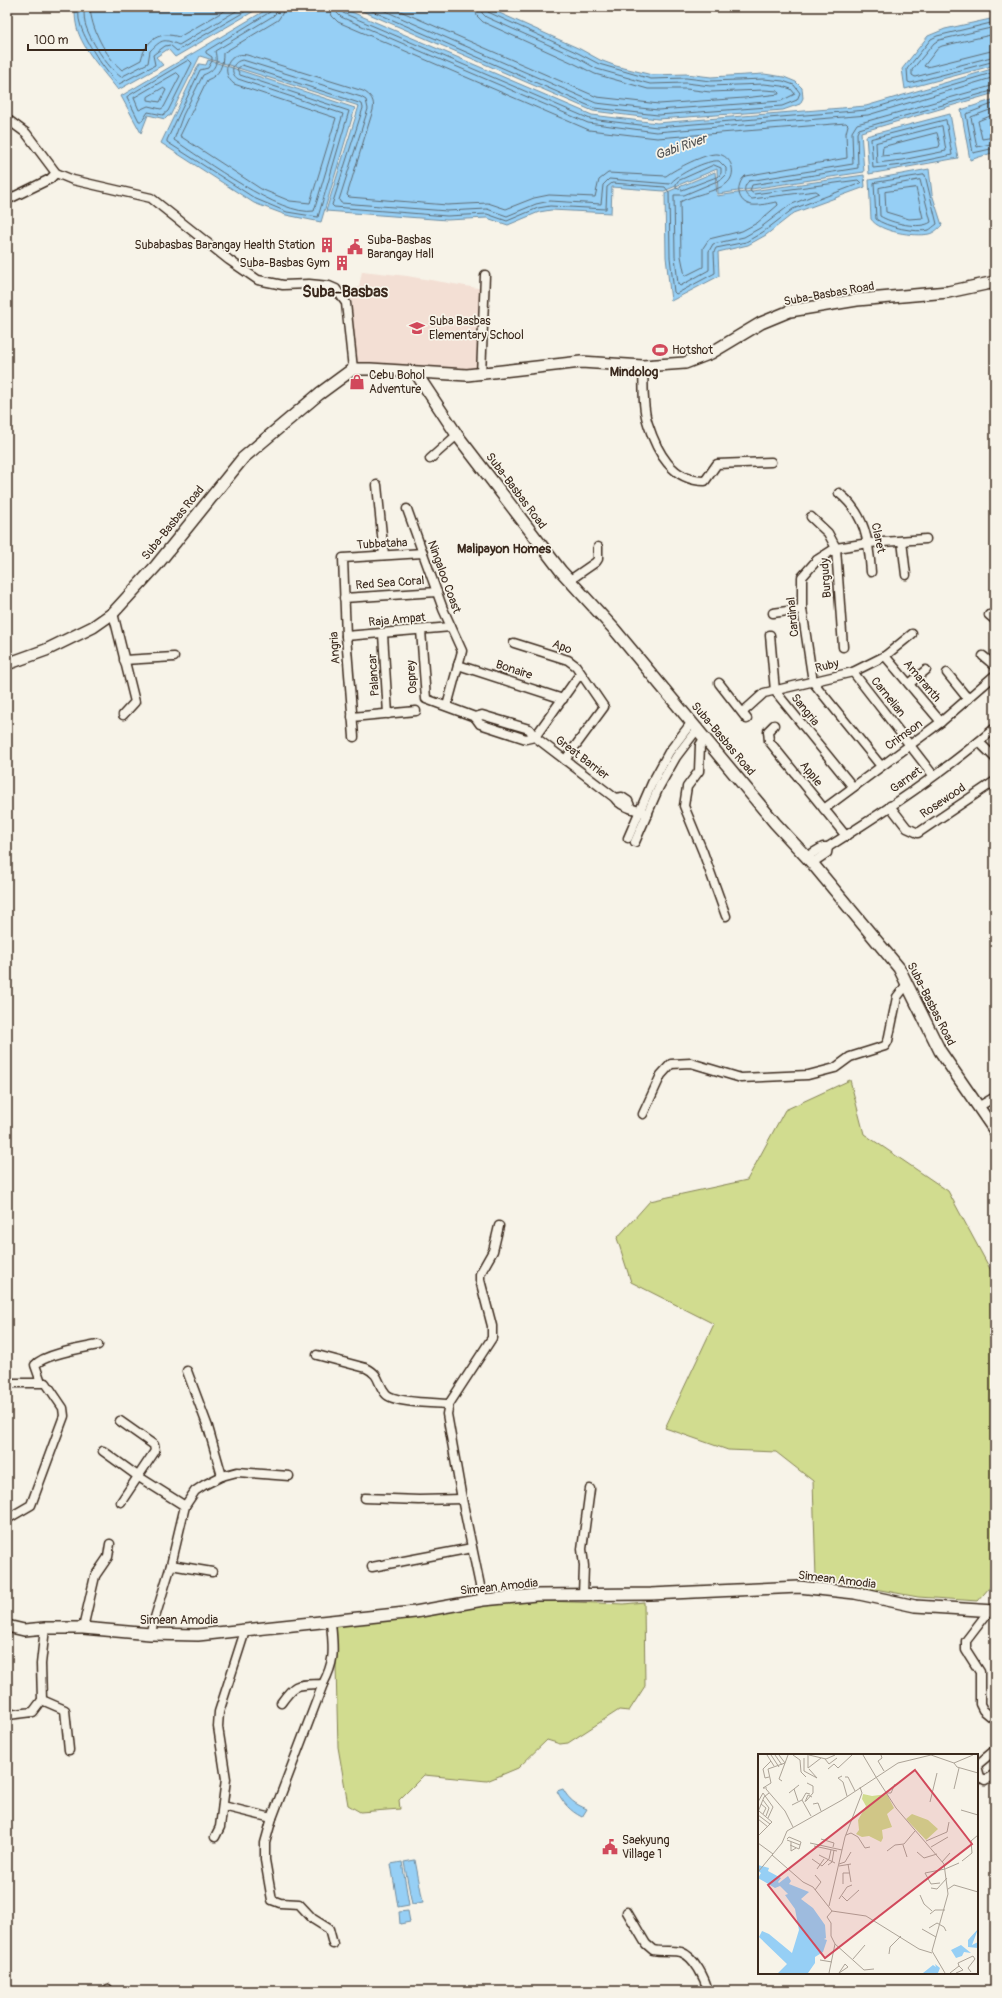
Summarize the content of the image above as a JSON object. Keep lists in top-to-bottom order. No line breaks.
{"streets":{"street":["Suba-Basbas Road","Claret","Tubbataha","Ningaloo Coast","Burgudy","Red Sea Coral","Cardinal","Raja Ampat","Apo","Angria","Ruby","Bonaire","Palancar","Osprey","Amaranth","Carnelian","Sangria","Crimson","Great Barrier","Apple","Garnet","Rosewood","Simean Amodia"]},"crossings":[["Suba-Basbas Road","Garnet"],["Claret","Cardinal"],["Tubbataha","Ningaloo Coast"],["Tubbataha","Angria"],["Ningaloo Coast","Red Sea Coral"],["Ningaloo Coast","Raja Ampat"],["Ningaloo Coast","Bonaire"],["Burgudy","Cardinal"],["Red Sea Coral","Angria"],["Cardinal","Ruby"],["Cardinal","Crimson"],["Raja Ampat","Angria"],["Raja Ampat","Palancar"],["Raja Ampat","Osprey"],["Apo","Great Barrier"],["Ruby","Amaranth"],["Ruby","Carnelian"],["Ruby","Sangria"],["Osprey","Great Barrier"],["Amaranth","Crimson"],["Carnelian","Crimson"],["Carnelian","Garnet"],["Sangria","Crimson"],["Crimson","Apple"],["Apple","Garnet"],["Garnet","Rosewood"]],"districts":["Suba-Basbas","Mindolog","Malipayon Homes"],"water":["Gabi River"],"places":{"building":["Subabasbas Barangay Health Station","Suba-Basbas Gym"],"public building":["Suba-Basbas Barangay Hall","Saekyung Village 1"],"school or university":["Suba Basbas Elementary School"],"sports":["Hotshot"],"shop":["Cebu Bohol Adventure"]},"scale_bar":"100 m"}
